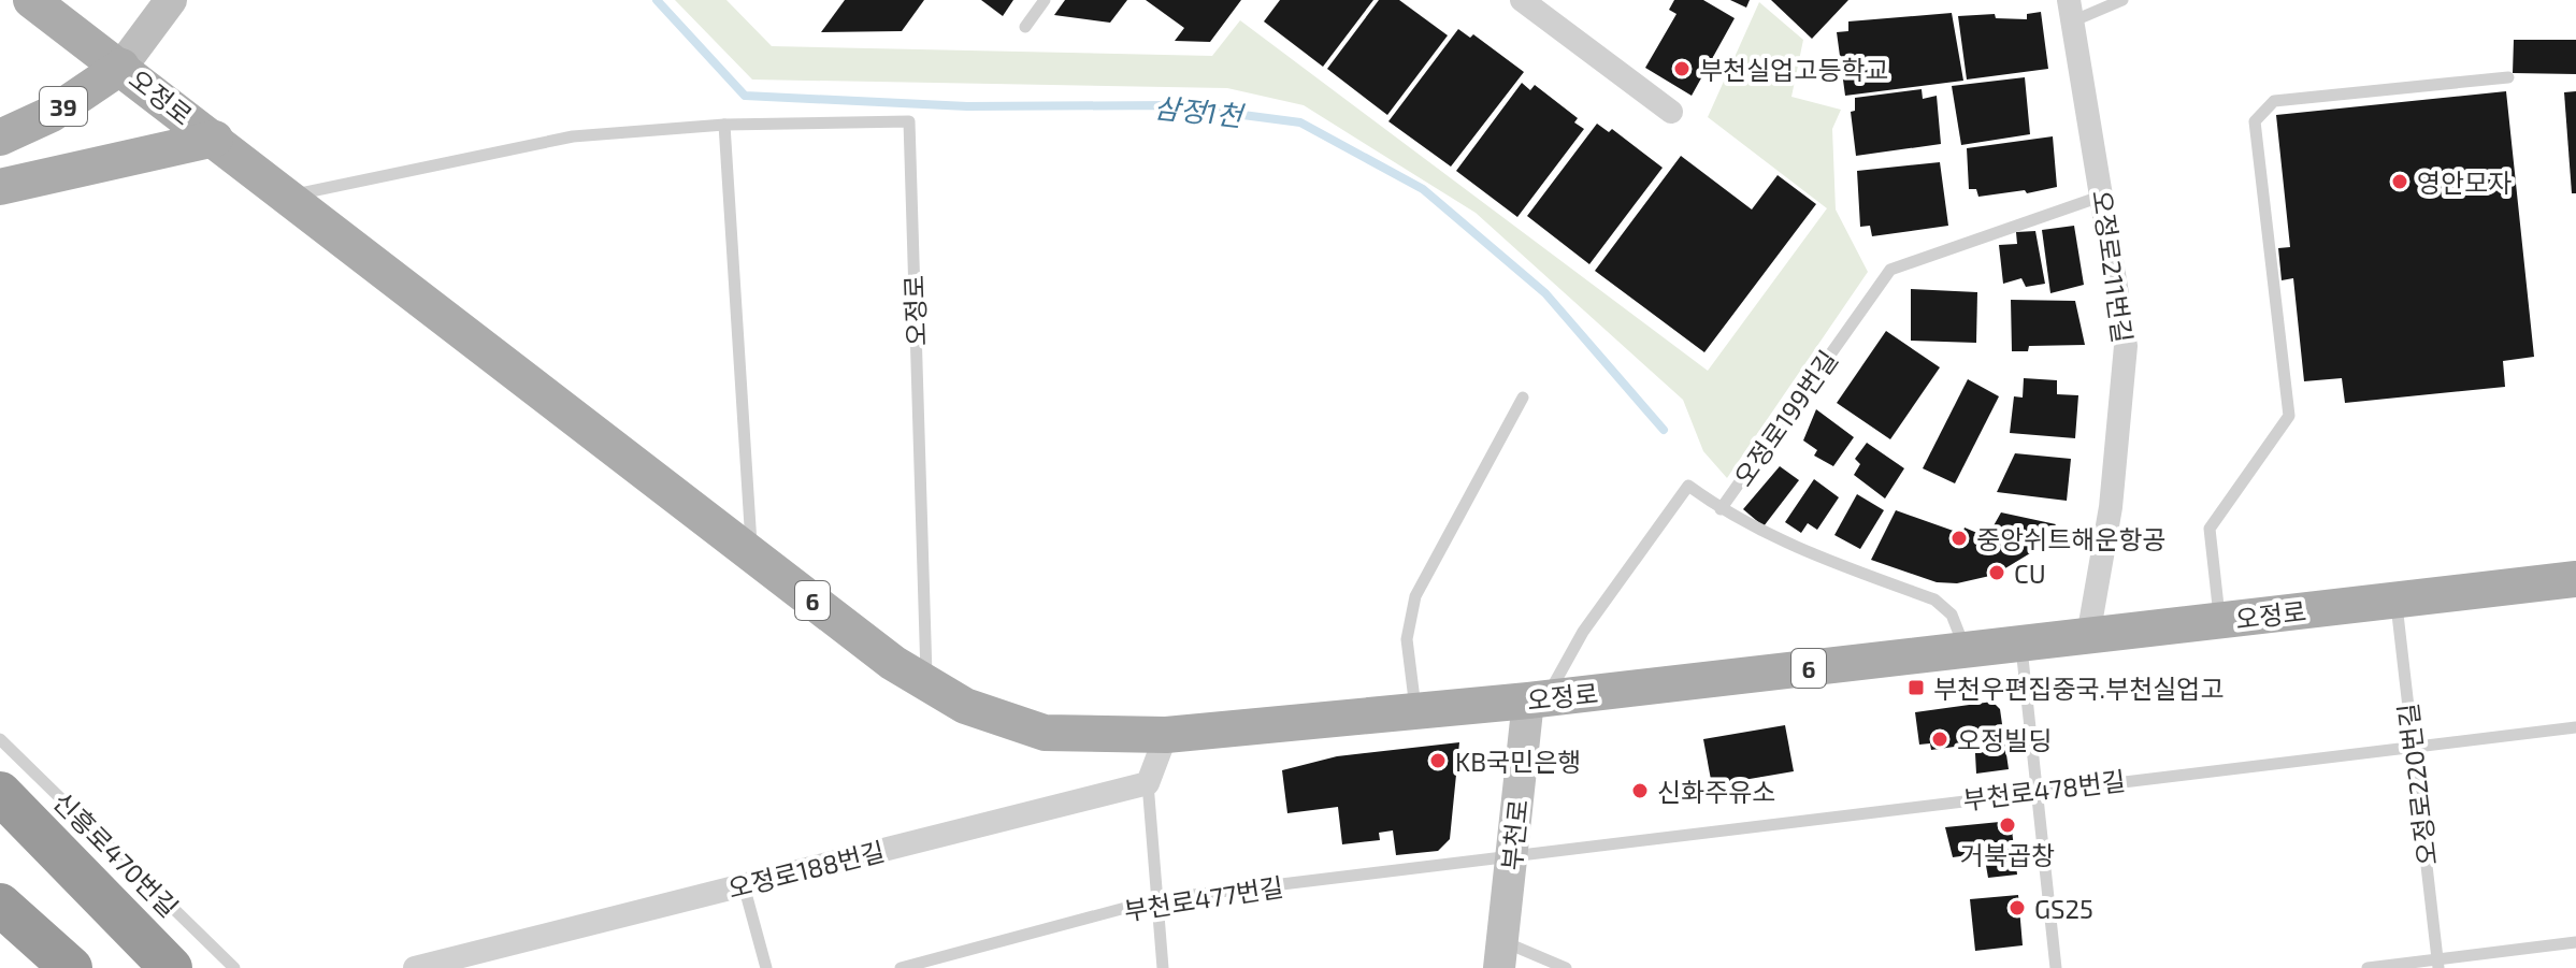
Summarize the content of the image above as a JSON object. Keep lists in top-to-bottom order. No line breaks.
{"streets":{"main road":["오정로","39","6"],"street":["오정로211번길","부천로","오정로188번길"],"lane":["오정로199번길","오정로220번길","부천로478번길","신흥로470번길","부천로477번길"]},"crossings":[["오정로","39"],["오정로","오정로211번길"],["오정로","오정로199번길"],["오정로","오정로220번길"],["오정로","부천로"],["오정로211번길","오정로199번길"],["오정로199번길","부천로"],["오정로220번길","부천로478번길"],["부천로478번길","부천로"],["부천로478번길","부천로477번길"],["부천로","부천로477번길"]],"water":["삼정1천"],"places":{"other":["부천실업고등학교","영안모자","중앙쉬트해운항공","CU","오정빌딩","KB국민은행","신화주유소","거북곱창","GS25"],"transit":["부천우편집중국.부천실업고"]}}
